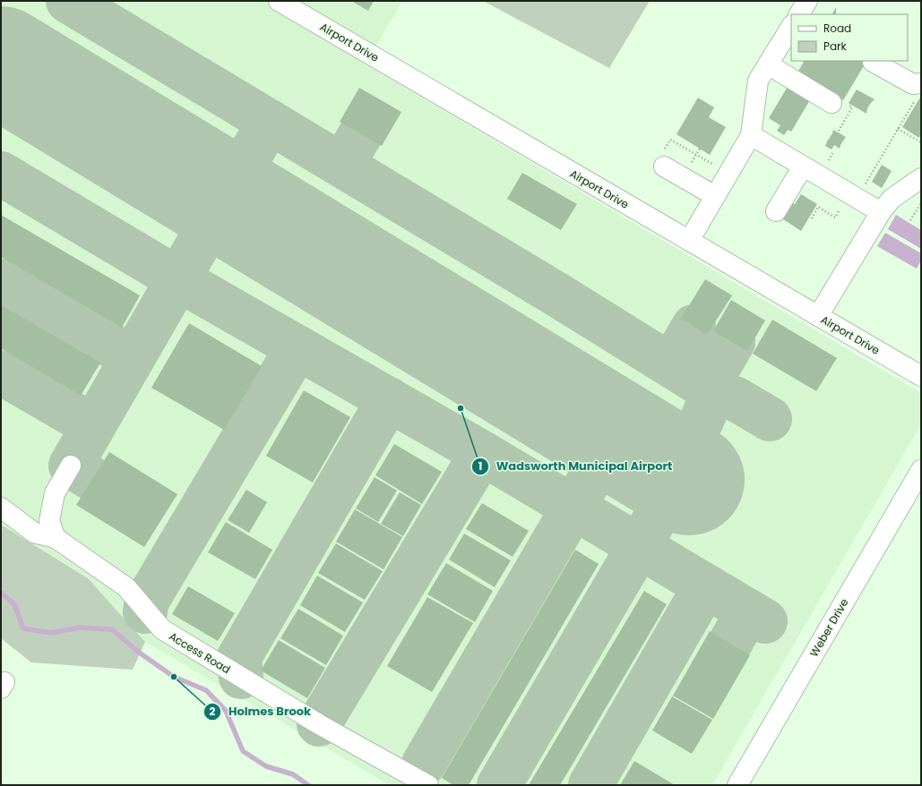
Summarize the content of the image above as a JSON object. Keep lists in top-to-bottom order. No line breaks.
{"streets":{"street":["Airport Drive","Weber Drive","Access Road"]},"places":["Wadsworth Municipal Airport","Holmes Brook"],"legend":["Road","Park"]}
